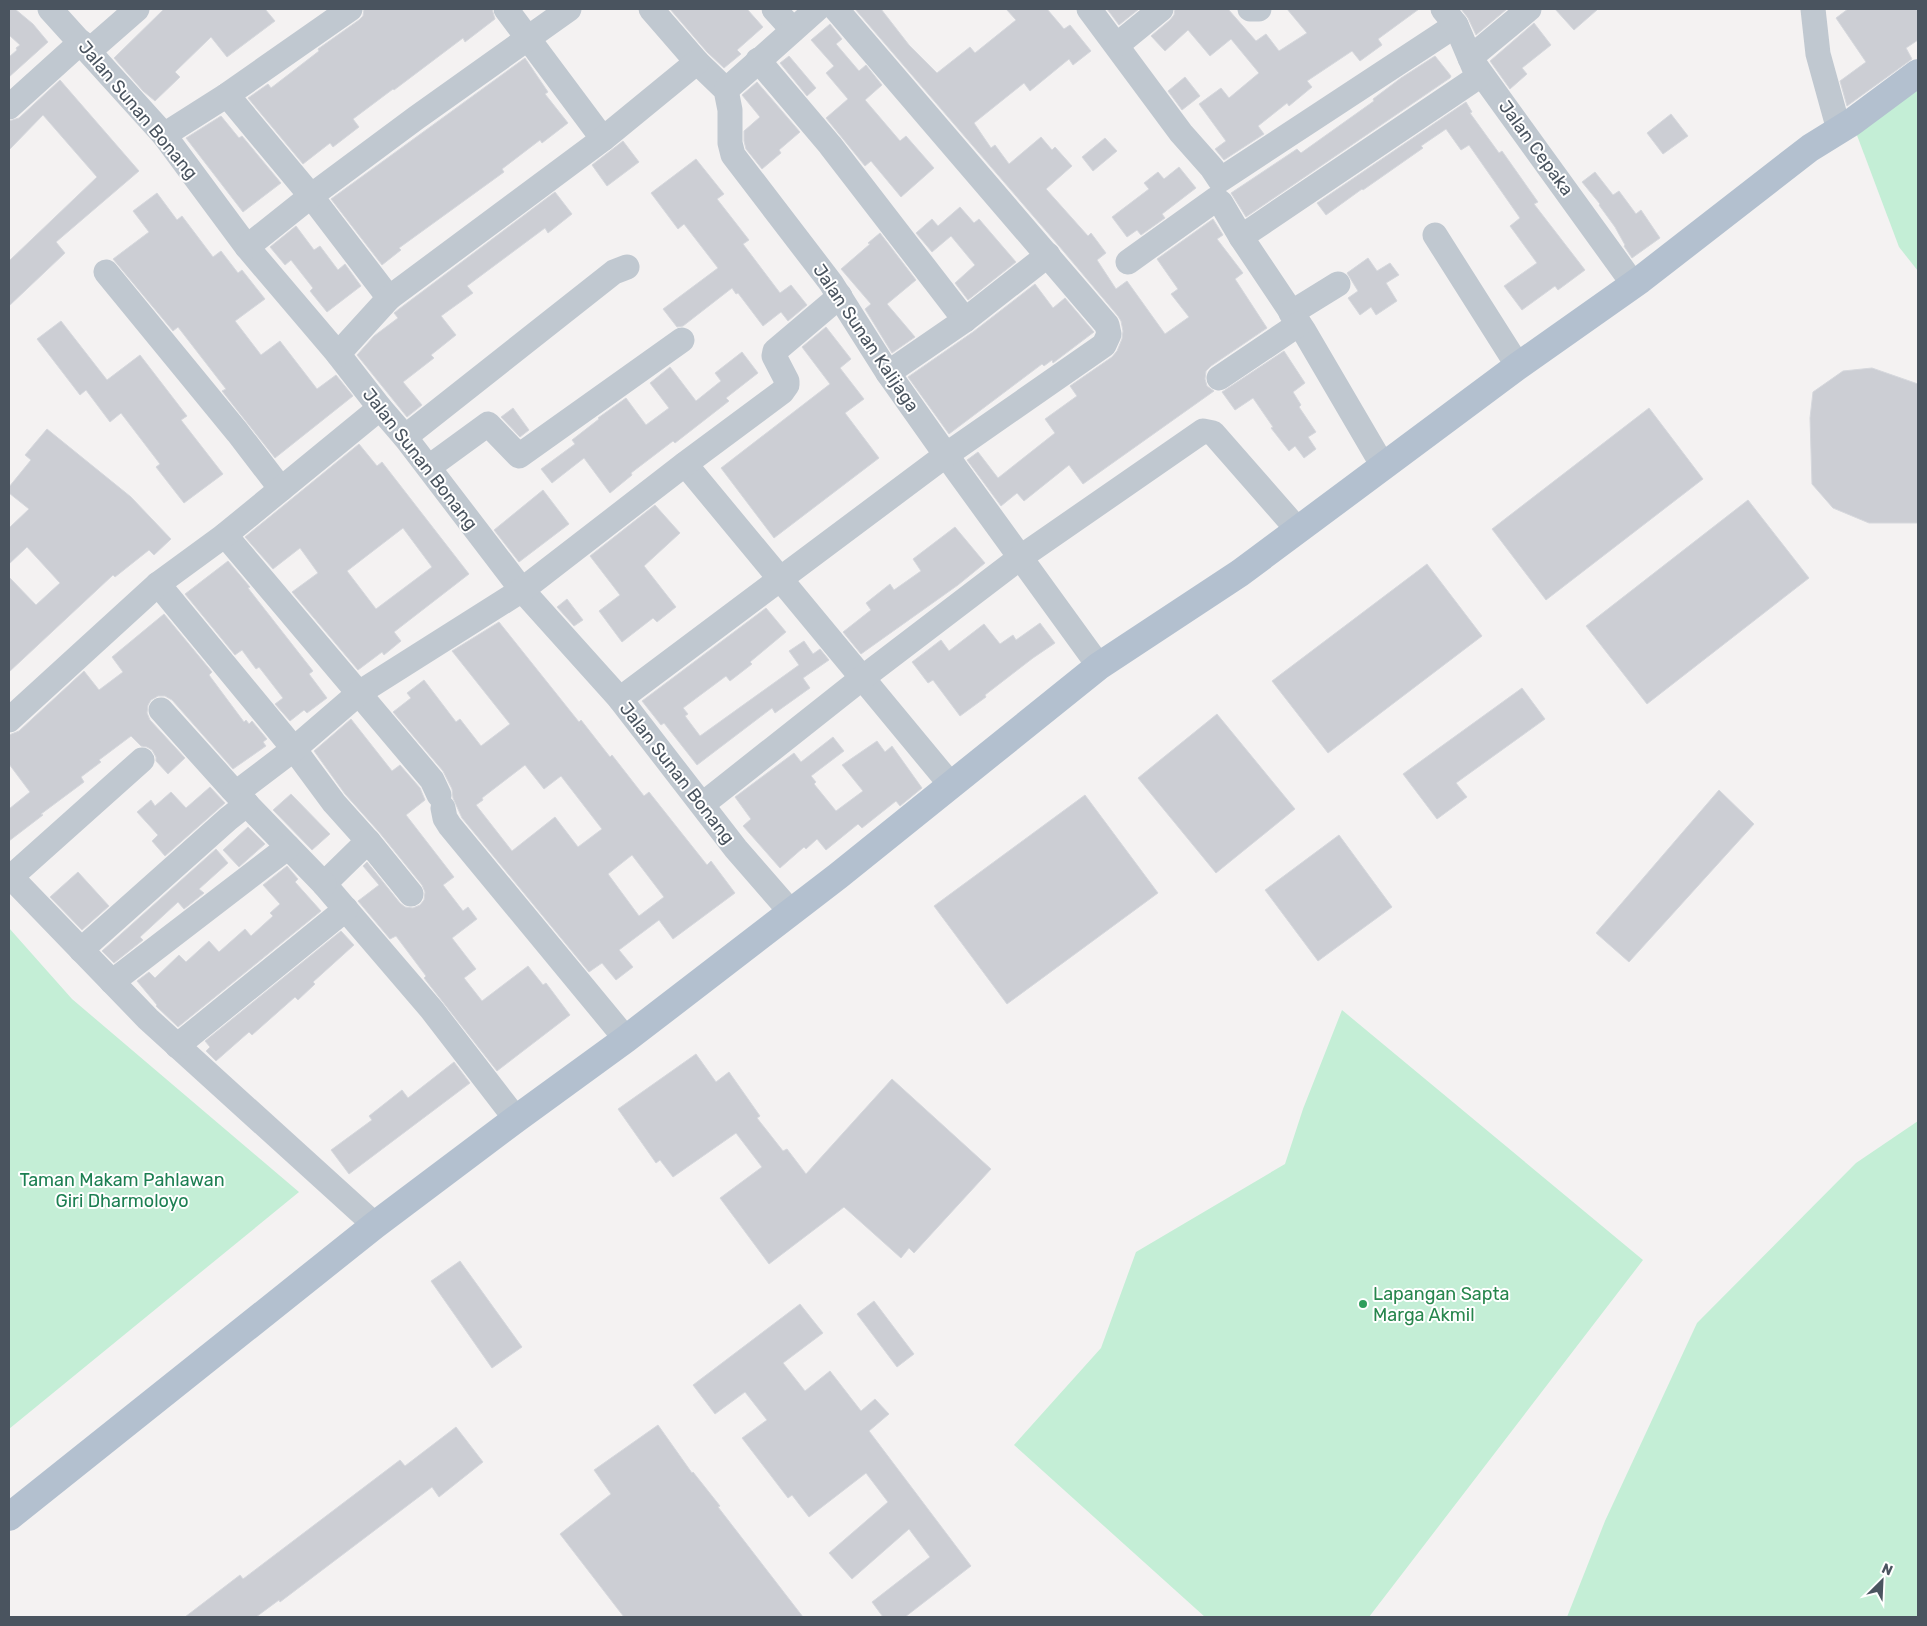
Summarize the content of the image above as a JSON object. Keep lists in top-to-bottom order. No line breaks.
{"streets":{"street":["Jalan Sunan Bonang","Jalan Cepaka","Jalan Sunan Kalijaga"]},"parks":["Taman Makam Pahlawan Giri Dharmoloyo"],"places":["Lapangan Sapta Marga Akmil"],"north":"top right"}
